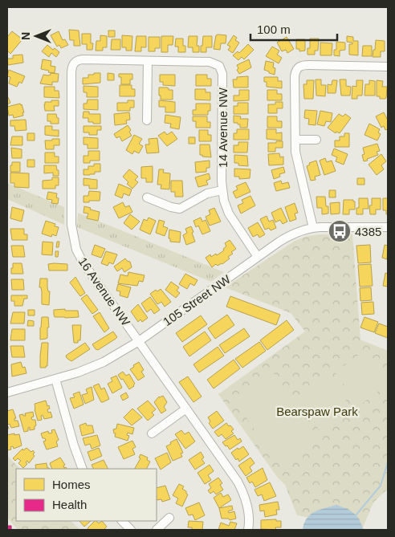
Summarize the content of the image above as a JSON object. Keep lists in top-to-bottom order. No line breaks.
{"streets":{"street":["14 Avenue NW","16 Avenue NW","105 Street NW"]},"crossings":[["14 Avenue NW","16 Avenue NW"],["14 Avenue NW","105 Street NW"],["16 Avenue NW","105 Street NW"]],"parks":["Bearspaw Park"],"places":{"bus stop":["4385"]},"legend":["Homes","Health"],"scale_bar":"100 m","north":"left"}
